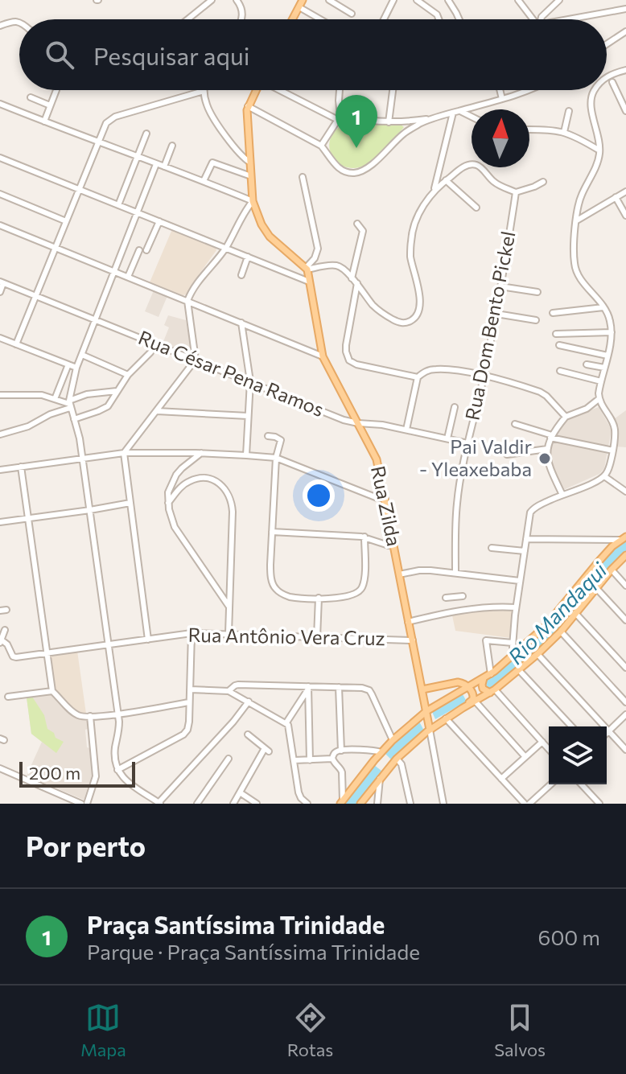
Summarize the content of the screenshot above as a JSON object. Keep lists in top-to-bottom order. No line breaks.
{"streets":{"main road":["Rua Zilda"],"street":["Rua Dom Bento Pickel","Rua César Pena Ramos","Rua Antônio Vera Cruz"]},"crossings":[["Rua Dom Bento Pickel","Rua César Pena Ramos"],["Rua César Pena Ramos","Rua Zilda"],["Rua Zilda","Rua Antônio Vera Cruz"]],"water":["Rio Mandaqui"],"places":["Pai Valdir - Yleaxebaba"],"scale_bar":"200 m","north":"top","page":{"search":"Pesquisar aqui","pins":"1","scale":"200 m","heading":"Por perto","list":[{"mark":"1","name":"Praça Santíssima Trinidade","note":"Parque · Praça Santíssima Trinidade","value":"600 m"}],"nav":["Mapa","Rotas","Salvos"]}}
